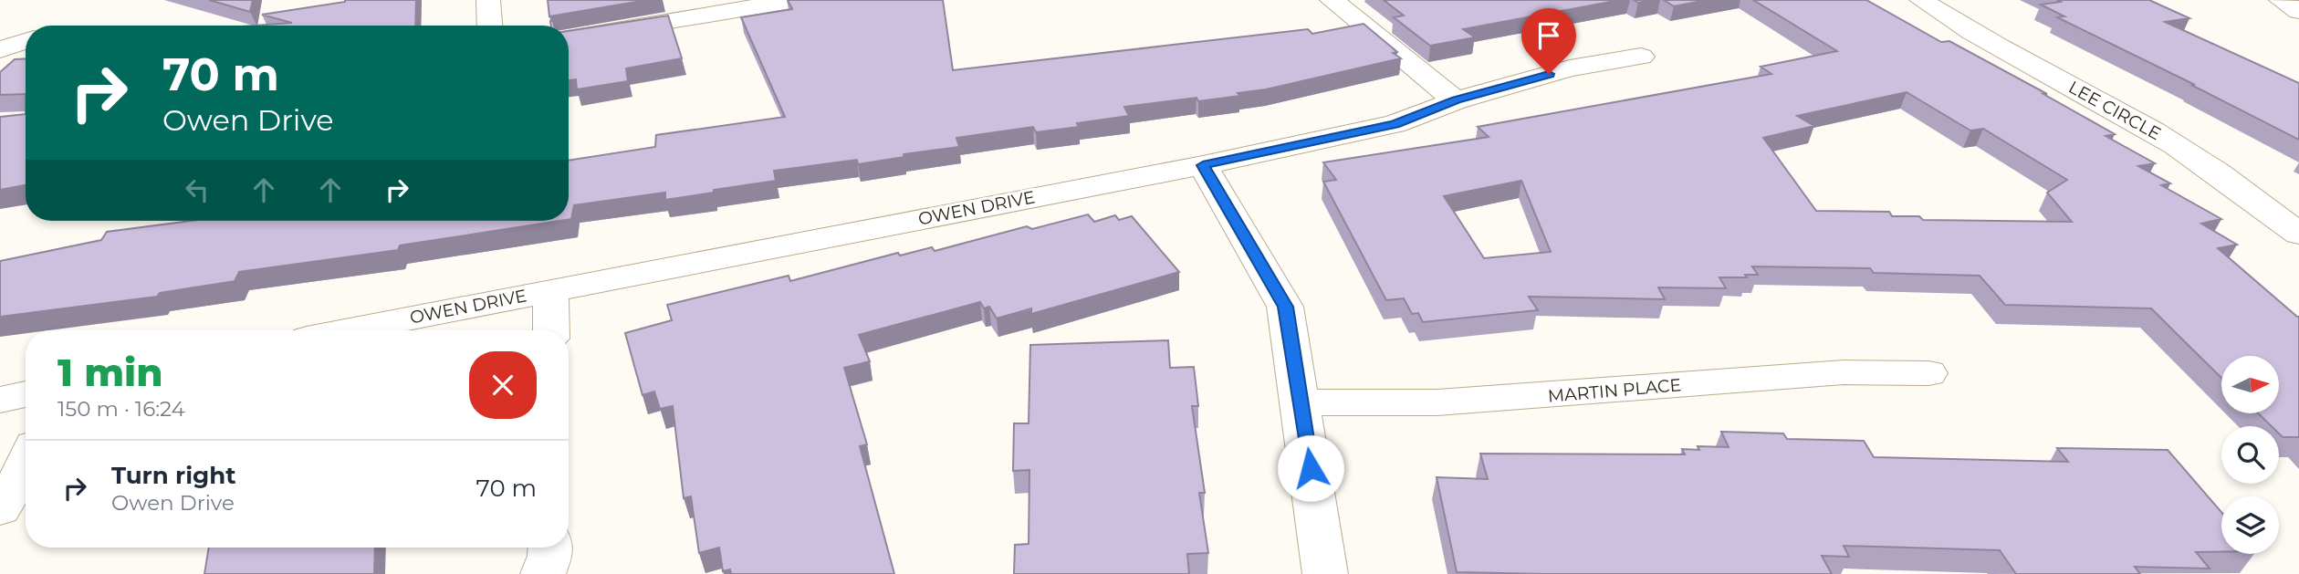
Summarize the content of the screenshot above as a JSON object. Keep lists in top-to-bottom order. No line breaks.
{"streets":{"street":["LEE CIRCLE","OWEN DRIVE","MARTIN PLACE"]},"north":"right","page":{"turn":["70 m","Owen Drive"],"heading":["1 min","150 m · 16:24"],"list":[{"name":"Turn right","note":"Owen Drive","value":"70 m"}]}}
